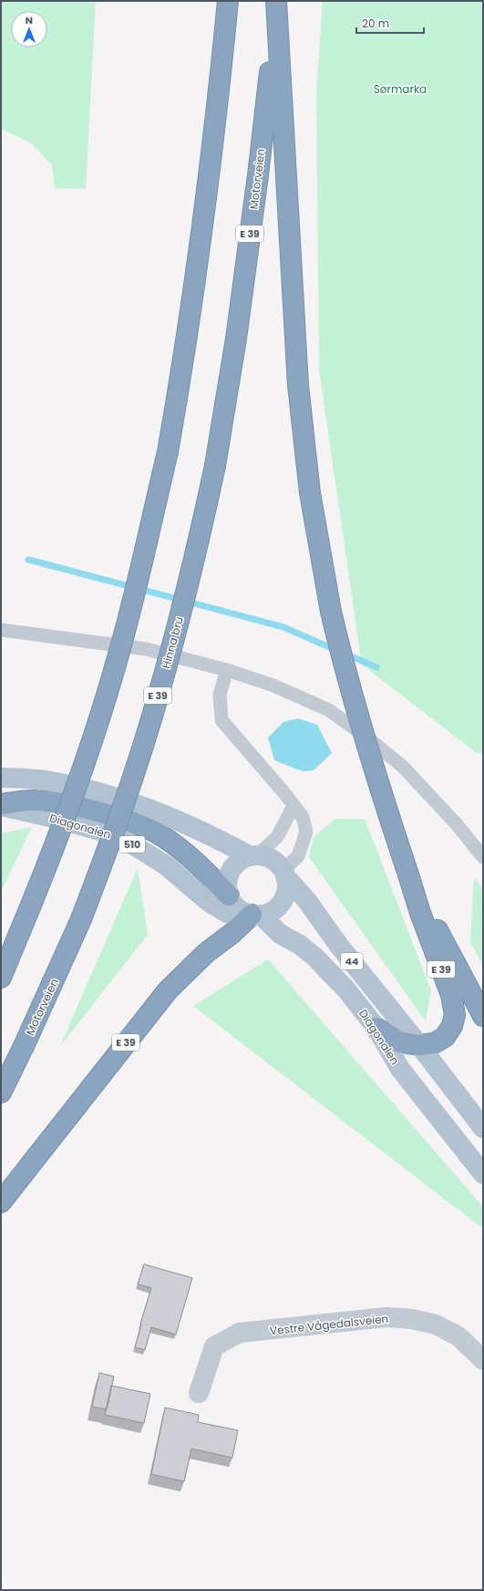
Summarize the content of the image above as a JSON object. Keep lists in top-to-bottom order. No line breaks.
{"streets":{"highway":["Motorveien","E 39","Hinna bru","510"],"main road":["Diagonalen","44"],"street":["Vestre Vågedalsveien"]},"crossings":[["Motorveien","E 39"],["Motorveien","Hinna bru"],["E 39","Diagonalen"],["E 39","510"],["E 39","44"],["Diagonalen","510"],["Diagonalen","44"],["510","44"]],"parks":["Sørmarka"],"scale_bar":"20 m","north":"top"}
